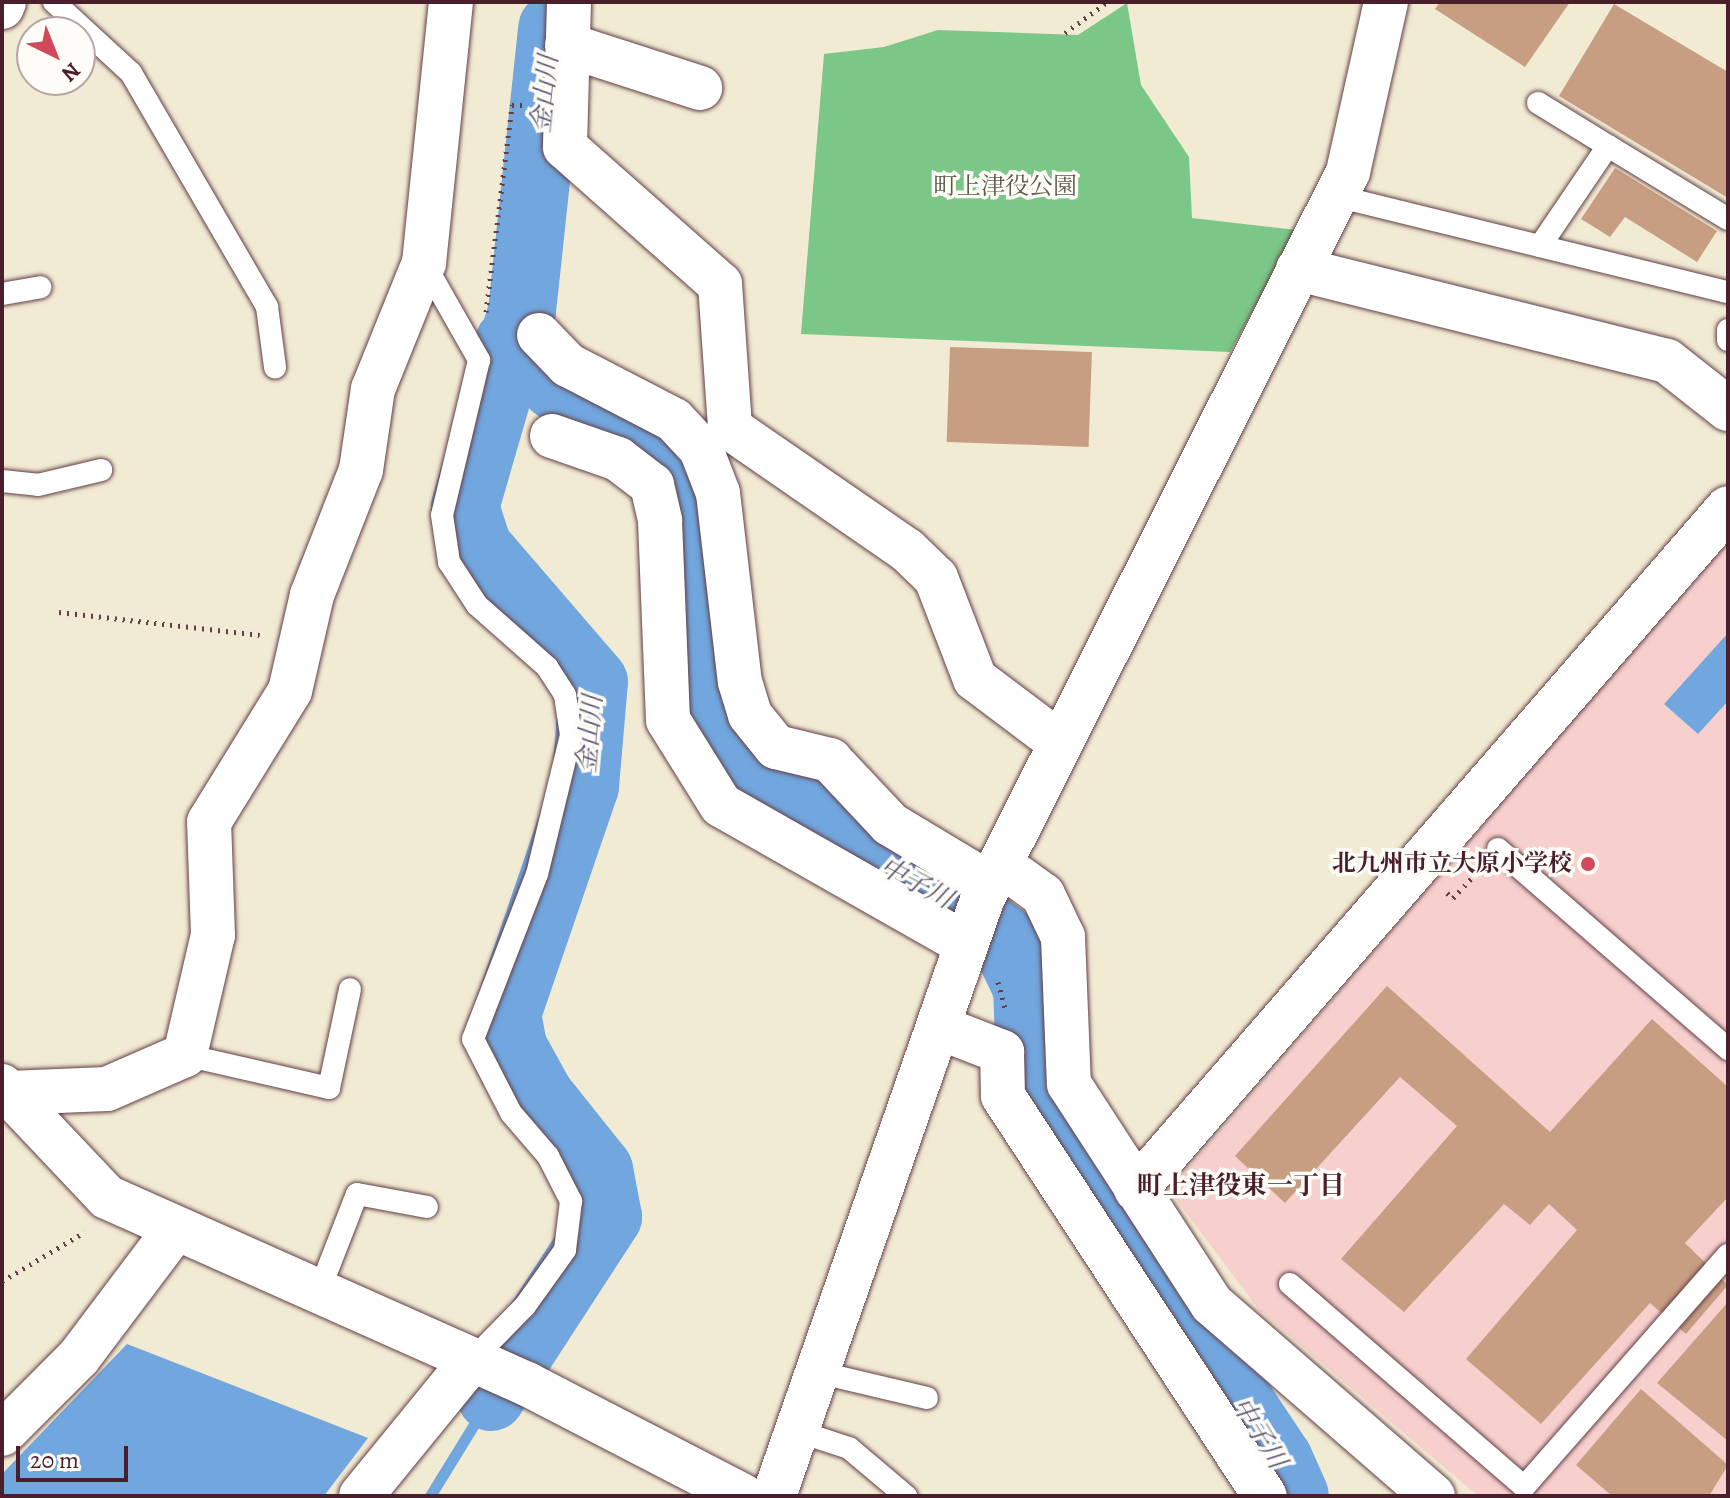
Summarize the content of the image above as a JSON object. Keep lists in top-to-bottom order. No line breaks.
{"districts":["町上津役東一丁目"],"water":["金山川","中子川"],"parks":["町上津役公園"],"places":["北九州市立大原小学校"],"scale_bar":"20 m","north":"bottom right"}
